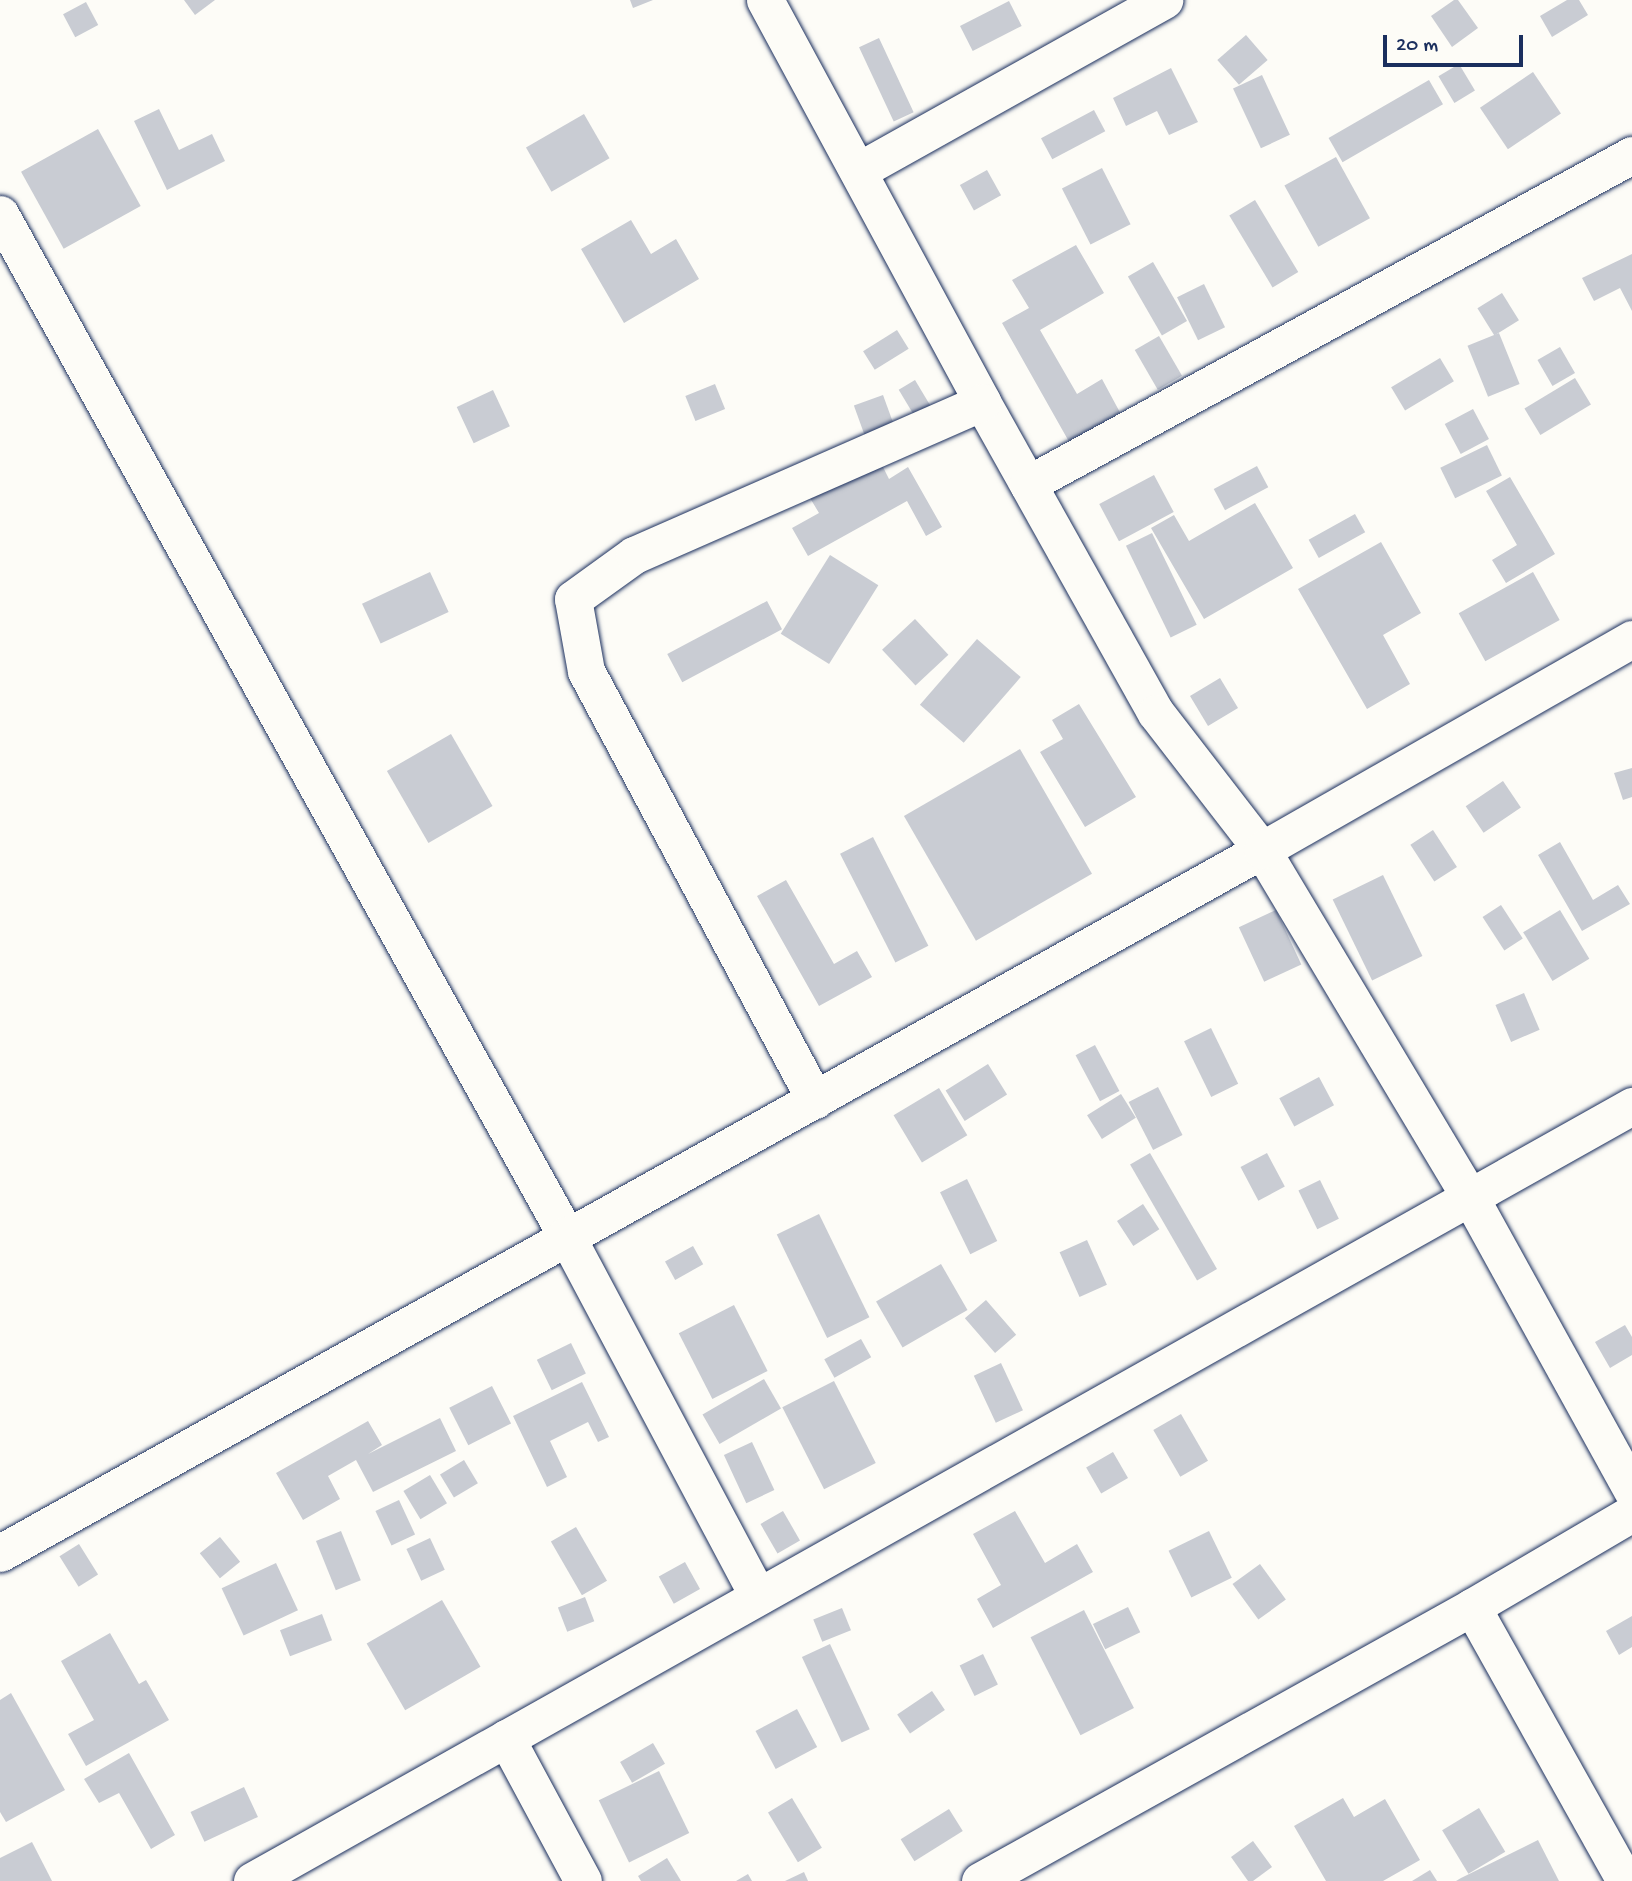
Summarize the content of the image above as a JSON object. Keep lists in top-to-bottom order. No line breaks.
{"scale_bar":"20 m"}
